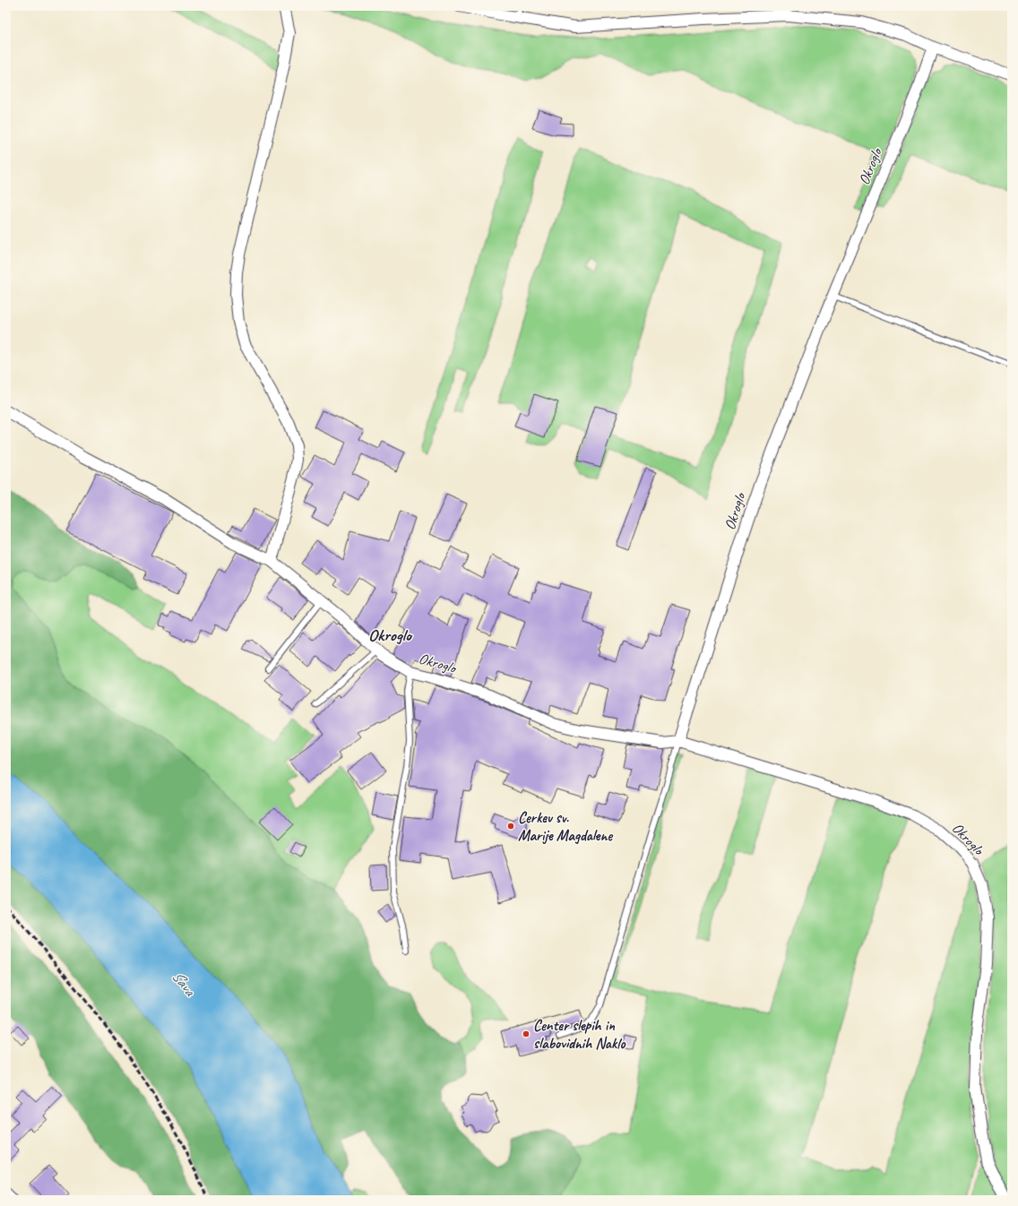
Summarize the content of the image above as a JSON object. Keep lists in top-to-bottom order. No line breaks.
{"streets":{"street":["Okroglo"]},"districts":["Okroglo"],"water":["Sava"],"places":["Cerkev sv. Marije Magdalene","Center slepih in slabovidnih Naklo"]}
